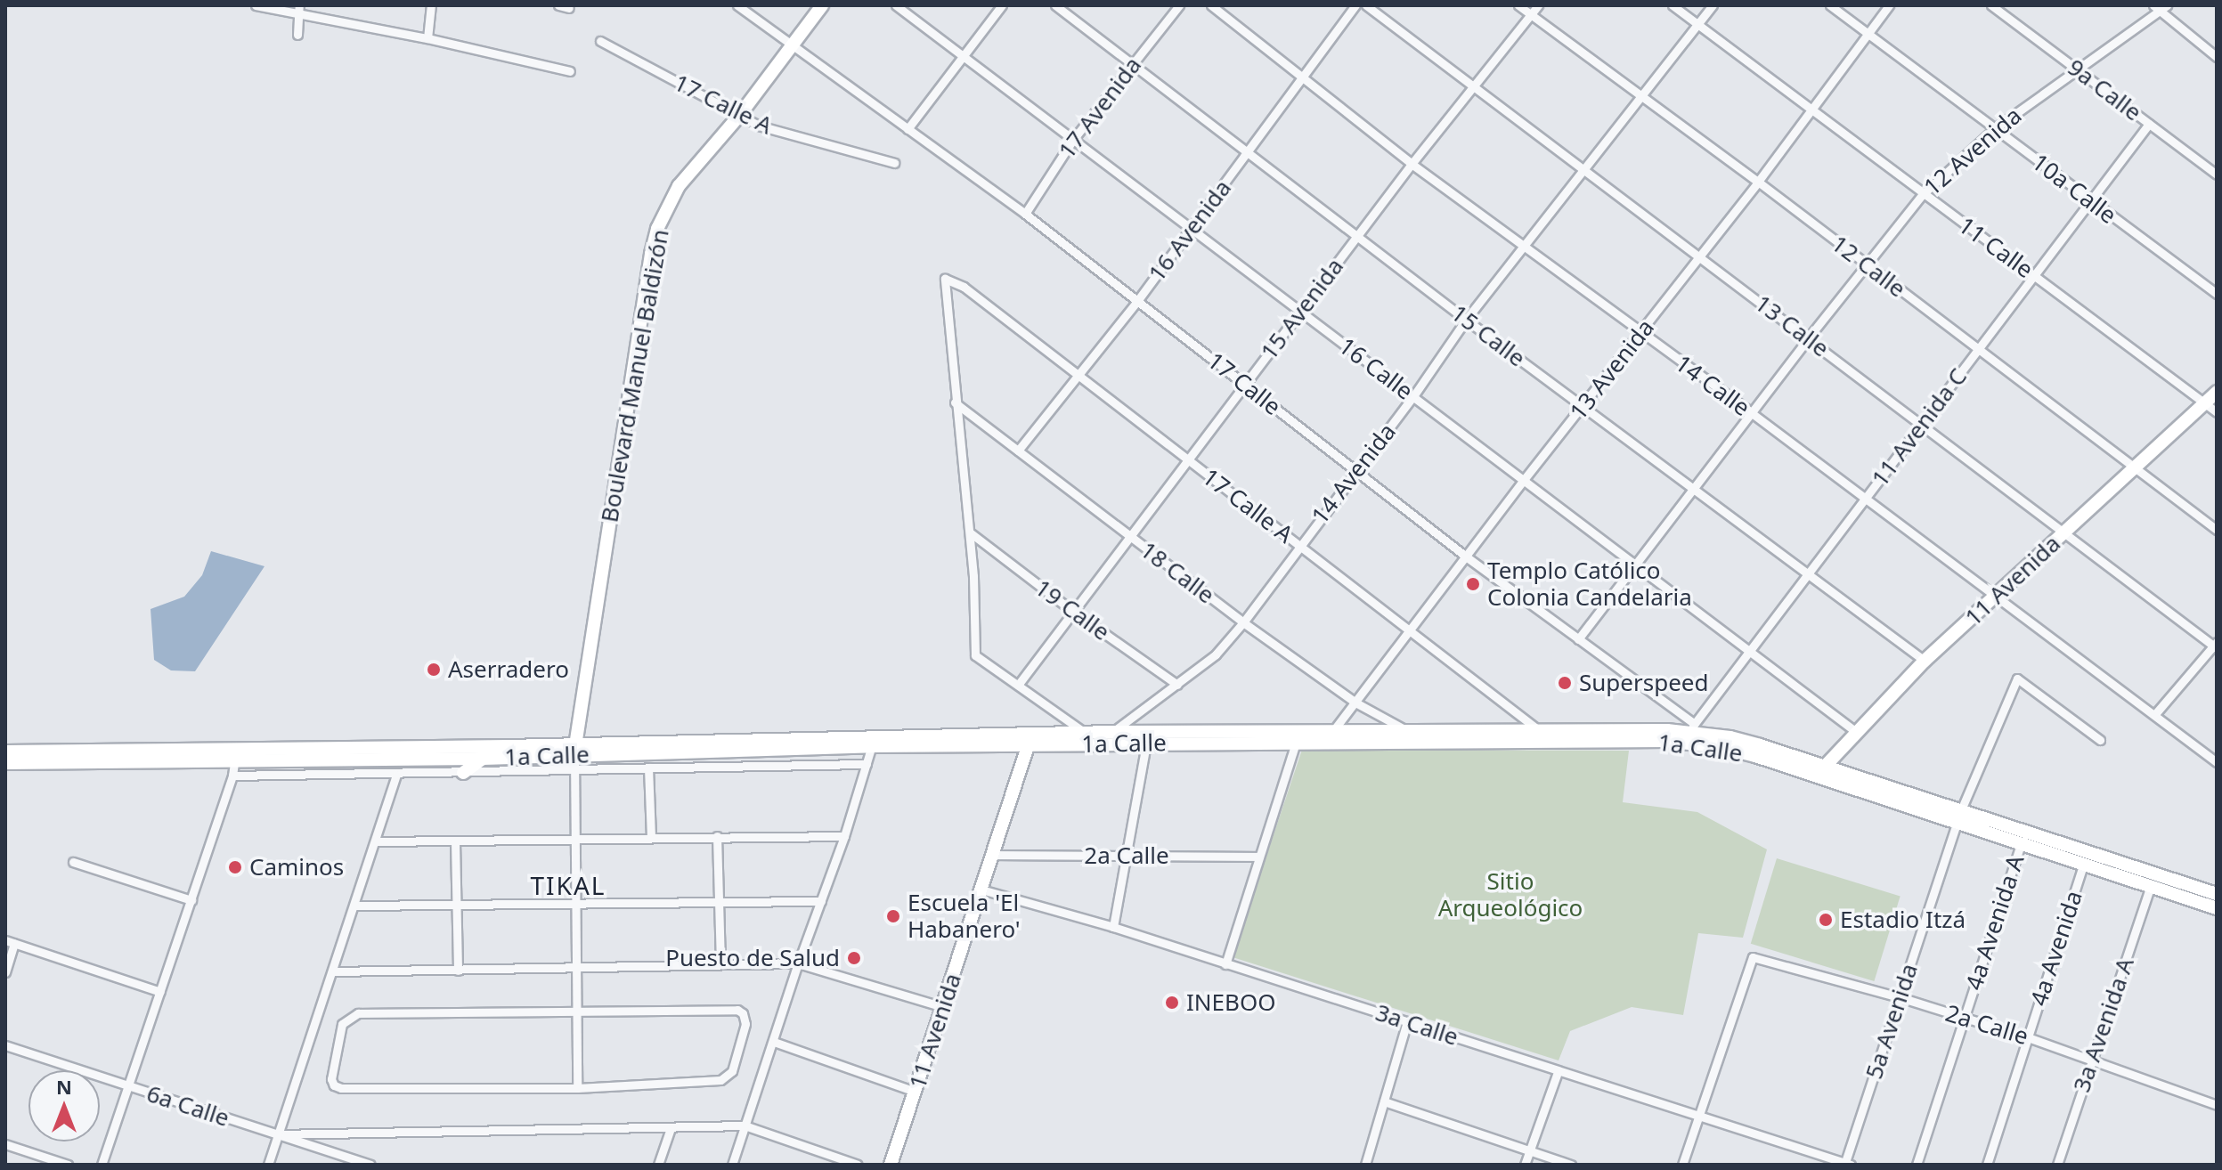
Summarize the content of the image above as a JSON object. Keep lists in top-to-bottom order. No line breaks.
{"streets":{"main road":["Boulevard Manuel Baldizón","11 Avenida","1a Calle"],"street":["9a Calle","17 Calle A","17 Avenida","12 Avenida","10a Calle","16 Avenida","11 Calle","12 Calle","15 Avenida","13 Calle","15 Calle","16 Calle","13 Avenida","17 Calle","14 Calle","11 Avenida C","14 Avenida","18 Calle","19 Calle","2a Calle","4a Avenida A","4a Avenida","5a Avenida","3a Calle","3a Avenida A","6a Calle"]},"crossings":[["9a Calle","12 Avenida"],["9a Calle","11 Avenida C"],["17 Calle A","16 Avenida"],["17 Calle A","15 Avenida"],["17 Calle A","13 Avenida"],["17 Calle A","Boulevard Manuel Baldizón"],["17 Calle A","14 Avenida"],["17 Calle A","18 Calle"],["17 Calle A","1a Calle"],["17 Avenida","15 Calle"],["17 Avenida","16 Calle"],["17 Avenida","17 Calle"],["12 Avenida","10a Calle"],["12 Avenida","11 Calle"],["12 Avenida","12 Calle"],["12 Avenida","13 Calle"],["12 Avenida","15 Calle"],["12 Avenida","16 Calle"],["12 Avenida","17 Calle"],["12 Avenida","14 Calle"],["10a Calle","13 Avenida"],["10a Calle","11 Avenida C"],["16 Avenida","15 Calle"],["16 Avenida","16 Calle"],["16 Avenida","17 Calle"],["16 Avenida","14 Calle"],["16 Avenida","18 Calle"],["11 Calle","13 Avenida"],["11 Calle","11 Avenida C"],["11 Calle","14 Avenida"],["11 Calle","11 Avenida"],["12 Calle","15 Avenida"],["12 Calle","13 Avenida"],["12 Calle","11 Avenida C"],["12 Calle","14 Avenida"],["12 Calle","11 Avenida"],["15 Avenida","13 Calle"],["15 Avenida","15 Calle"],["15 Avenida","16 Calle"],["15 Avenida","17 Calle"],["15 Avenida","14 Calle"],["15 Avenida","18 Calle"],["15 Avenida","19 Calle"],["13 Calle","13 Avenida"],["13 Calle","11 Avenida C"],["13 Calle","14 Avenida"],["13 Calle","11 Avenida"],["15 Calle","13 Avenida"],["15 Calle","11 Avenida C"],["15 Calle","14 Avenida"],["15 Calle","11 Avenida"],["16 Calle","13 Avenida"],["16 Calle","11 Avenida C"],["16 Calle","14 Avenida"],["16 Calle","11 Avenida"],["13 Avenida","17 Calle"],["13 Avenida","14 Calle"],["13 Avenida","18 Calle"],["13 Avenida","1a Calle"],["Boulevard Manuel Baldizón","17 Calle"],["Boulevard Manuel Baldizón","1a Calle"],["17 Calle","11 Avenida C"],["17 Calle","14 Avenida"],["17 Calle","1a Calle"],["14 Calle","11 Avenida C"],["14 Calle","14 Avenida"],["14 Calle","11 Avenida"],["11 Avenida C","1a Calle"],["14 Avenida","18 Calle"],["14 Avenida","19 Calle"],["14 Avenida","1a Calle"],["18 Calle","1a Calle"],["11 Avenida","1a Calle"],["11 Avenida","2a Calle"],["11 Avenida","3a Calle"],["1a Calle","4a Avenida A"],["1a Calle","4a Avenida"],["1a Calle","5a Avenida"],["1a Calle","3a Avenida A"],["2a Calle","4a Avenida A"],["2a Calle","4a Avenida"],["2a Calle","5a Avenida"],["2a Calle","3a Calle"],["2a Calle","3a Avenida A"],["5a Avenida","3a Calle"]],"districts":["TIKAL"],"parks":["Sitio Arqueológico"],"places":["Templo Católico Colonia Candelaria","Aserradero","Superspeed","Caminos","Escuela 'El Habanero'","Estadio Itzá","Puesto de Salud","INEBOO"],"north":"top"}
